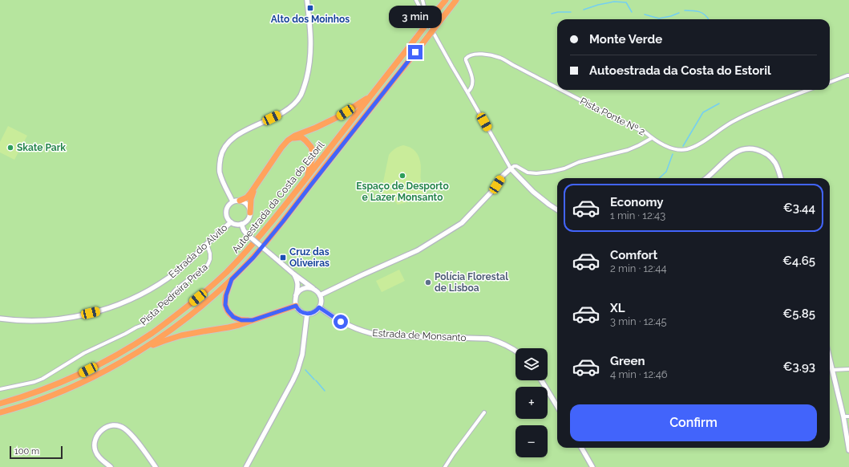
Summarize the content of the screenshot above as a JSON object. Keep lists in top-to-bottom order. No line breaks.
{"streets":{"highway":["Autoestrada da Costa do Estoril"],"street":["Pista Ponte Nº 2","Estrada do Alvito","Pista Pedreira Preta","Estrada de Monsanto"]},"crossings":[["Estrada do Alvito","Pista Pedreira Preta"]],"places":{"transit":["Alto dos Moinhos","Cruz das Oliveiras"],"other":["Skate Park","Espaço de Desporto e Lazer Monsanto","Polícia Florestal de Lisboa"]},"scale_bar":"100 m","page":{"bubble":"3 min","banner":["Monte Verde","Autoestrada da Costa do Estoril"],"list":[{"name":"Economy","note":"1 min · 12:43","value":"€3.44"},{"name":"Comfort","note":"2 min · 12:44","value":"€4.65"},{"name":"XL","note":"3 min · 12:45","value":"€5.85"},{"name":"Green","note":"4 min · 12:46","value":"€3.93"}],"map_buttons":["+","−"],"buttons":"Confirm","scale":"100 m"}}
